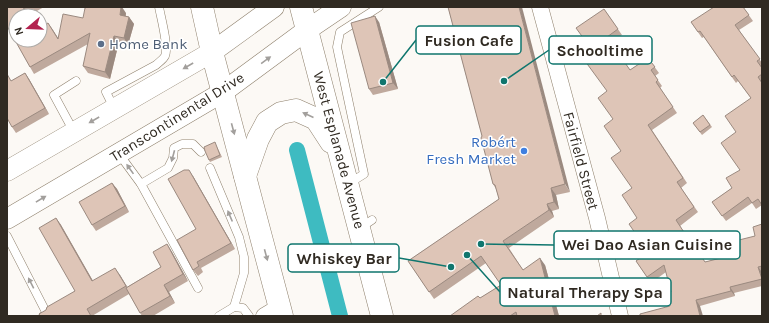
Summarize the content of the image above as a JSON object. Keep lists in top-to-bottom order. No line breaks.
{"streets":{"main road":["West Esplanade Avenue"],"street":["Transcontinental Drive","Fairfield Street"]},"crossings":[["Transcontinental Drive","West Esplanade Avenue"]],"places":["Home Bank","Schooltime","Fusion Cafe","Robért Fresh Market","Wei Dao Asian Cuisine","Natural Therapy Spa","Whiskey Bar"],"north":"left"}
